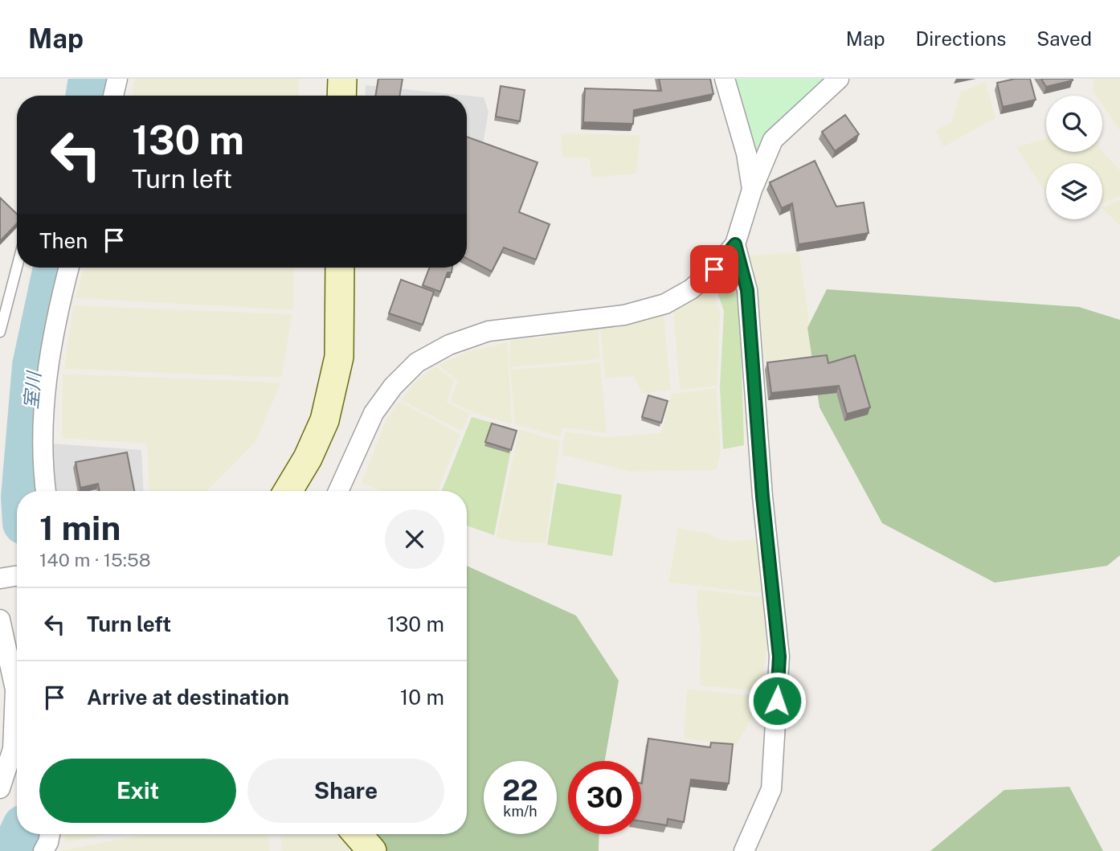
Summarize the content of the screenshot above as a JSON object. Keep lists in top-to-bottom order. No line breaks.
{"water":["室川"],"page":{"header":"Map","nav":["Map","Directions","Saved"],"turn":["130 m","Turn left"],"then":"Then","heading":["1 min","140 m · 15:58"],"list":[{"name":"Turn left","value":"130 m"},{"name":"Arrive at destination","value":"10 m"}],"buttons":["Exit","Share"],"speed":"22 km/h","limit":"30"}}
